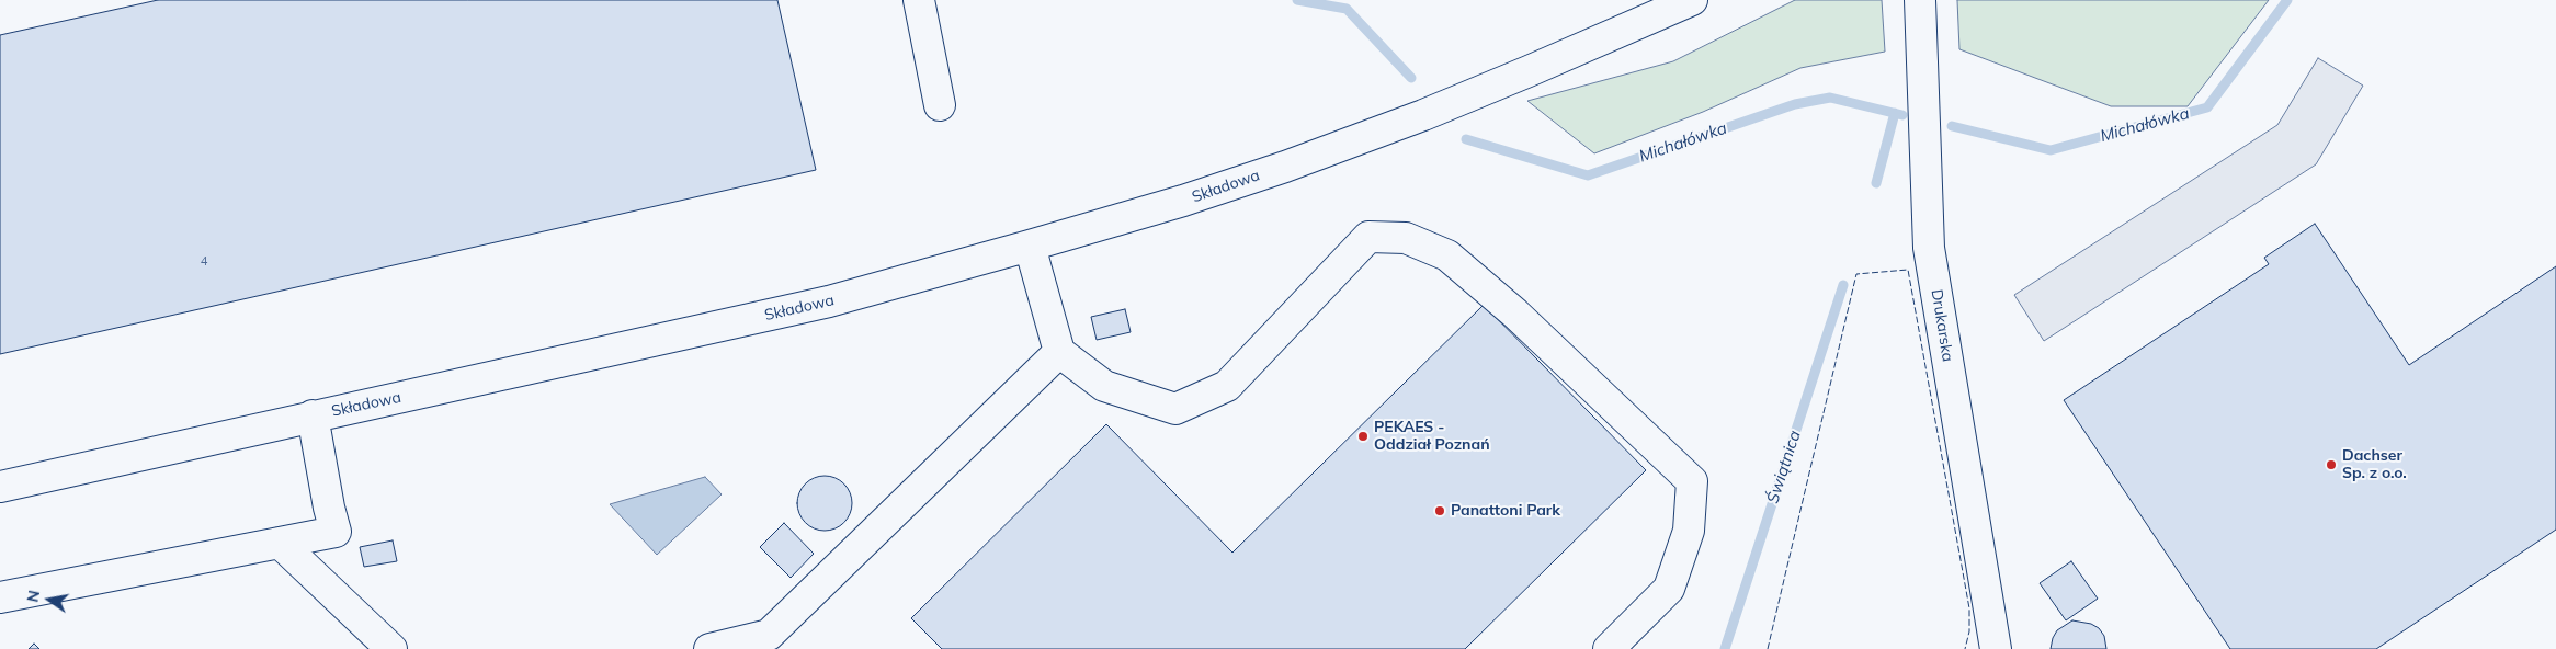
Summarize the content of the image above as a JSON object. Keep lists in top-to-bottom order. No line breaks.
{"streets":{"street":["Składowa","Drukarska"]},"water":["Michałówka","Świątnica"],"places":["PEKAES - Oddział Poznań","Dachser Sp. z o.o.","Panattoni Park"],"house_numbers":["4"],"north":"left"}
